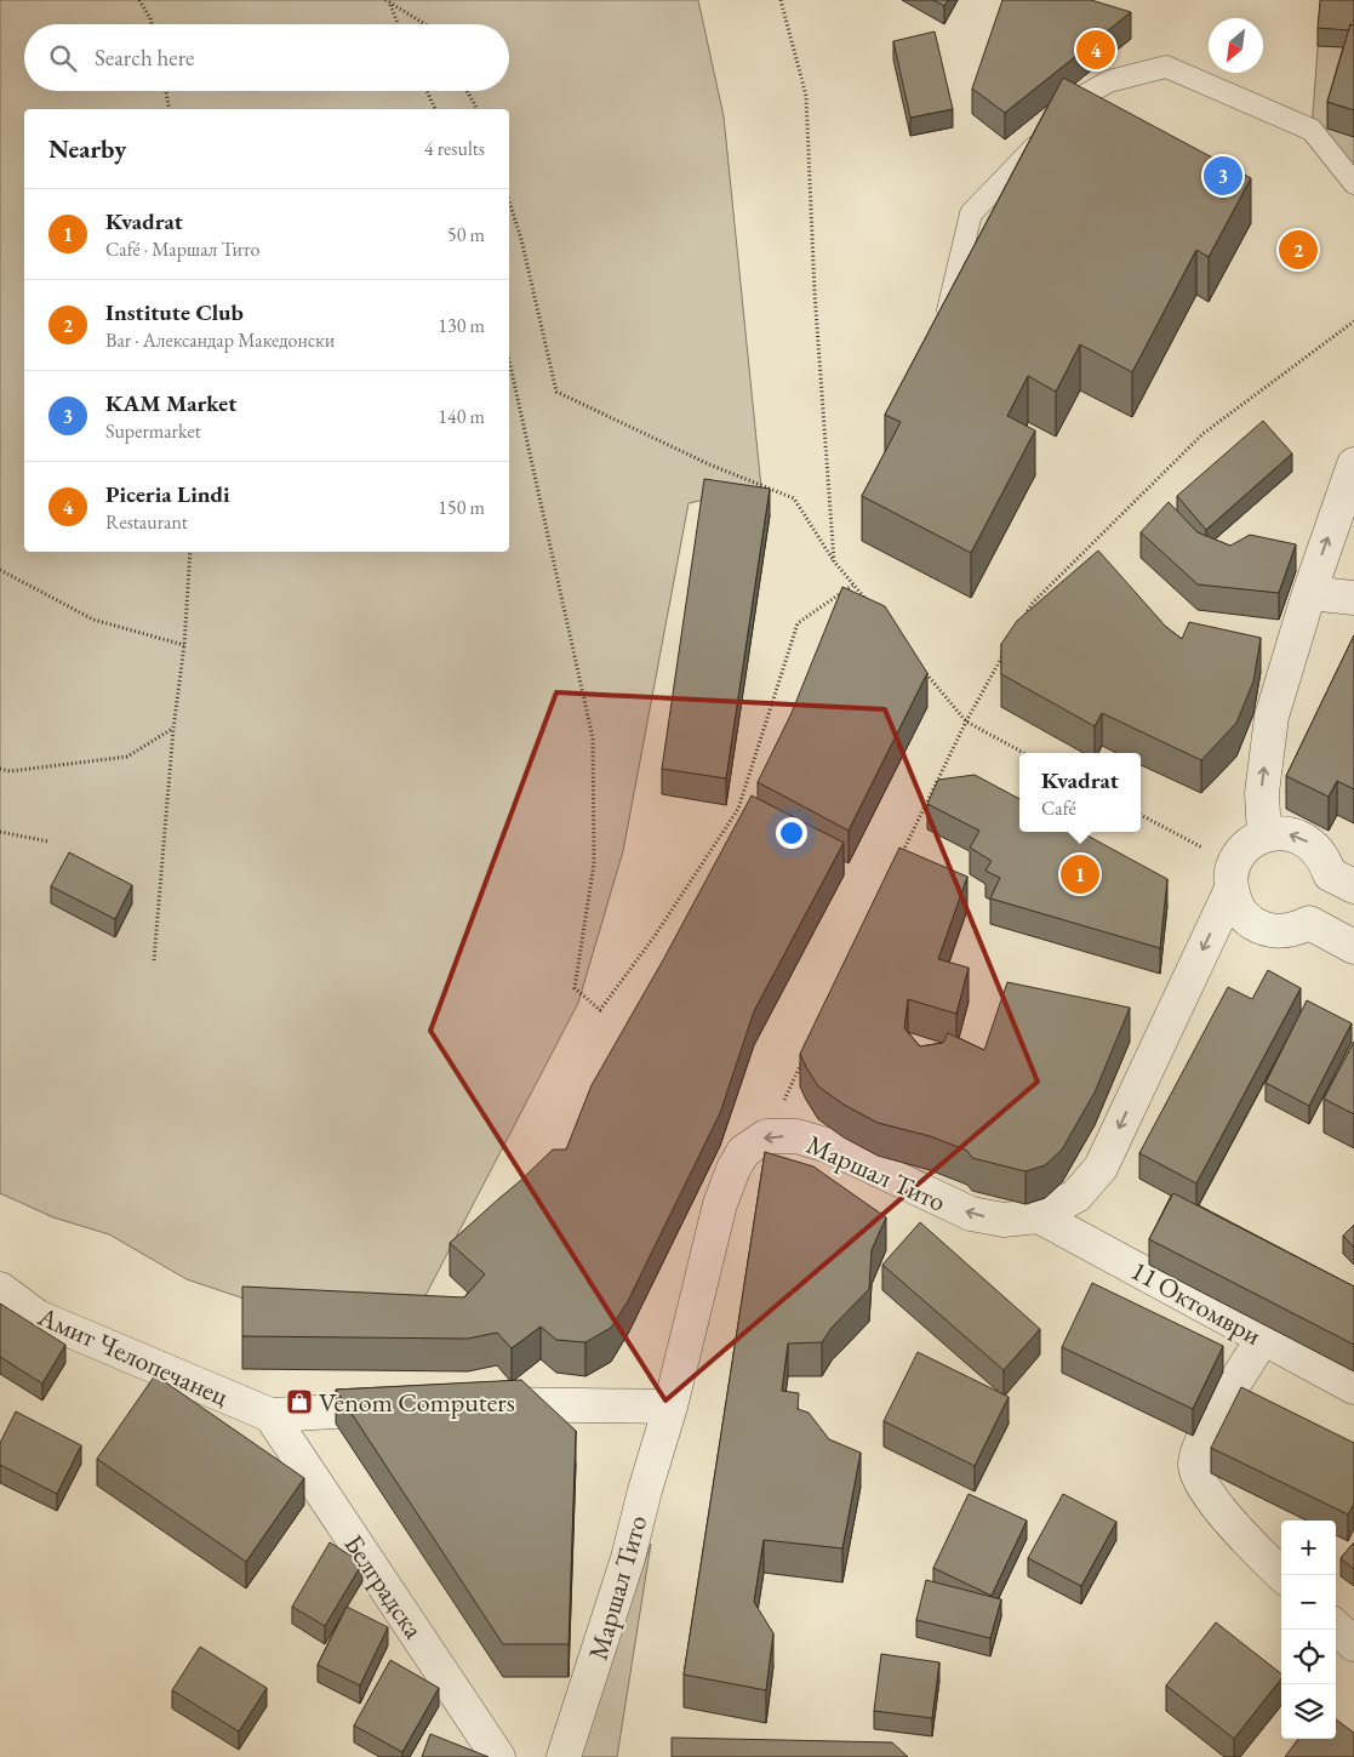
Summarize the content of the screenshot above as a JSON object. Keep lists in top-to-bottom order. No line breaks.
{"streets":{"street":["Маршал Тито","11 Октомври","Амит Челопечанец","Белградска"]},"crossings":[["Маршал Тито","11 Октомври"],["Амит Челопечанец","Белградска"]],"places":{"shop":["Venom Computers"]},"north":"bottom left","page":{"search":"Search here","pins":["4","3","2","1"],"heading":["Nearby","4 results"],"list":[{"mark":"1","name":"Kvadrat","note":"Café · Маршал Тито","value":"50 m"},{"mark":"2","name":"Institute Club","note":"Bar · Александар Македонски","value":"130 m"},{"mark":"3","name":"KAM Market","note":"Supermarket","value":"140 m"},{"mark":"4","name":"Piceria Lindi","note":"Restaurant","value":"150 m"}],"popup":["Kvadrat","Café"],"map_buttons":["+","−"]}}
